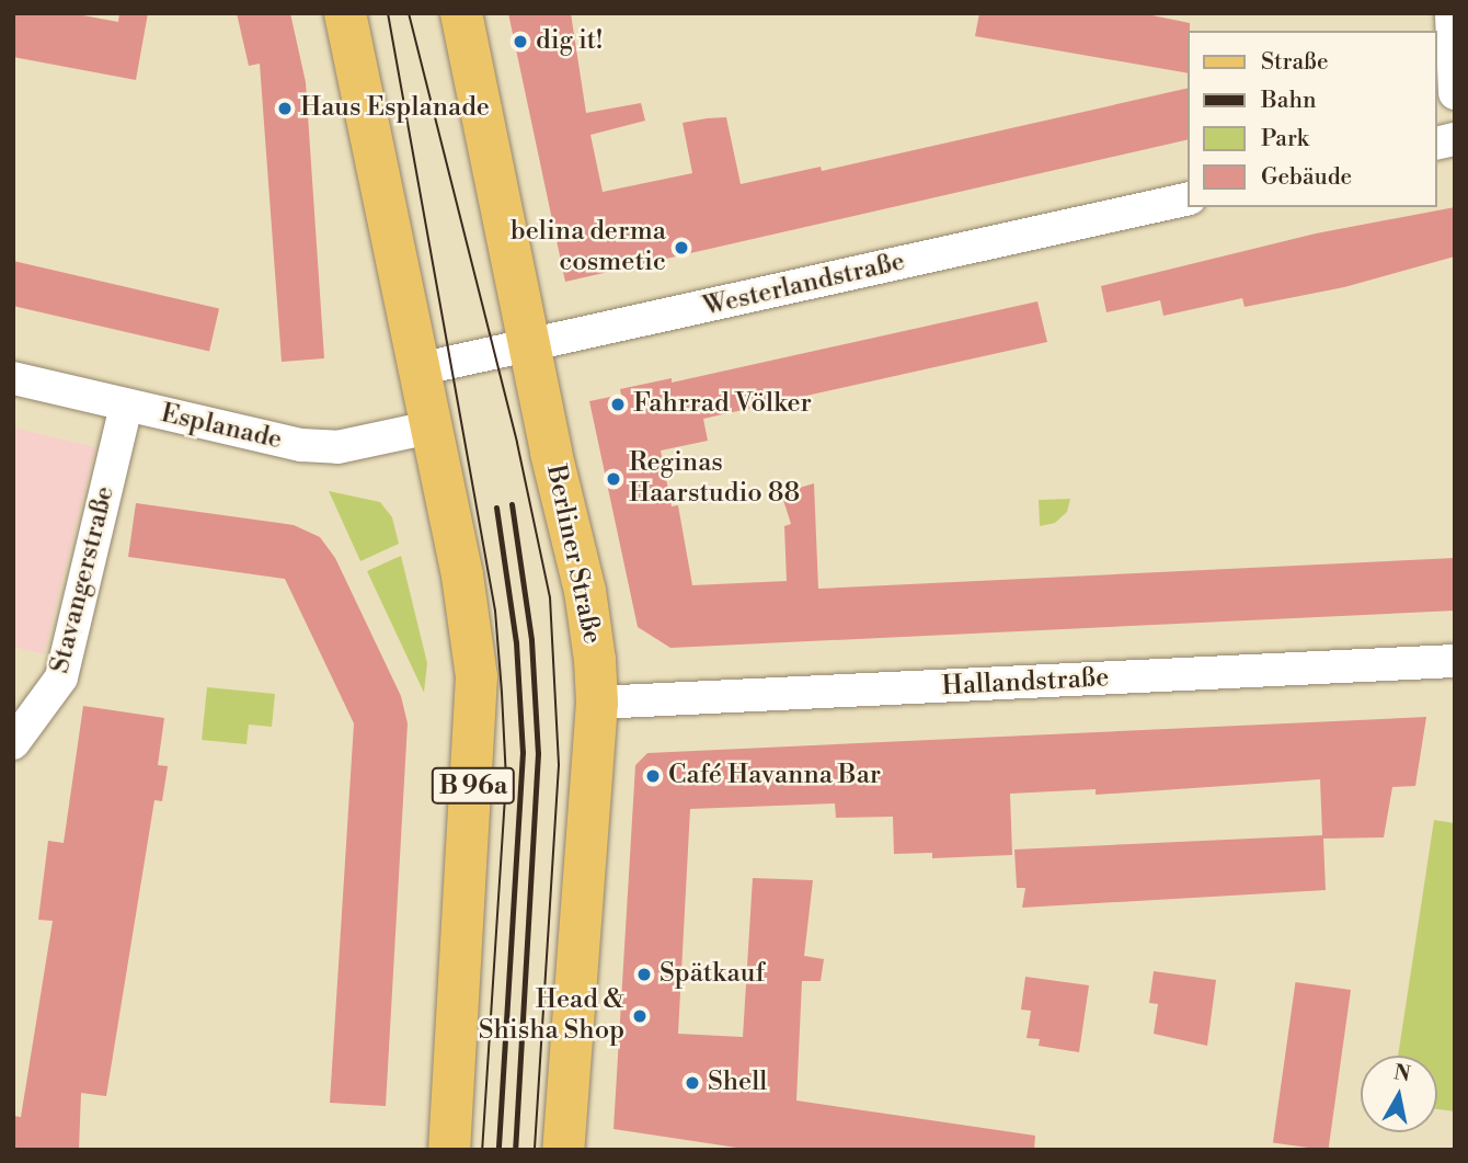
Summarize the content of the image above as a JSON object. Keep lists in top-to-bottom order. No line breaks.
{"streets":{"main road":["Berliner Straße","B 96a"],"street":["Westerlandstraße","Esplanade","Stavangerstraße","Hallandstraße"]},"crossings":[["Westerlandstraße","Berliner Straße"],["Westerlandstraße","B 96a"],["Esplanade","Stavangerstraße"],["Esplanade","B 96a"],["Berliner Straße","Hallandstraße"]],"places":["dig it!","Haus Esplanade","belina derma cosmetic","Fahrrad Völker","Reginas Haarstudio 88","Café Havanna Bar","Spätkauf","Head & Shisha Shop","Shell"],"legend":["Straße","Bahn","Park","Gebäude"],"north":"top"}
